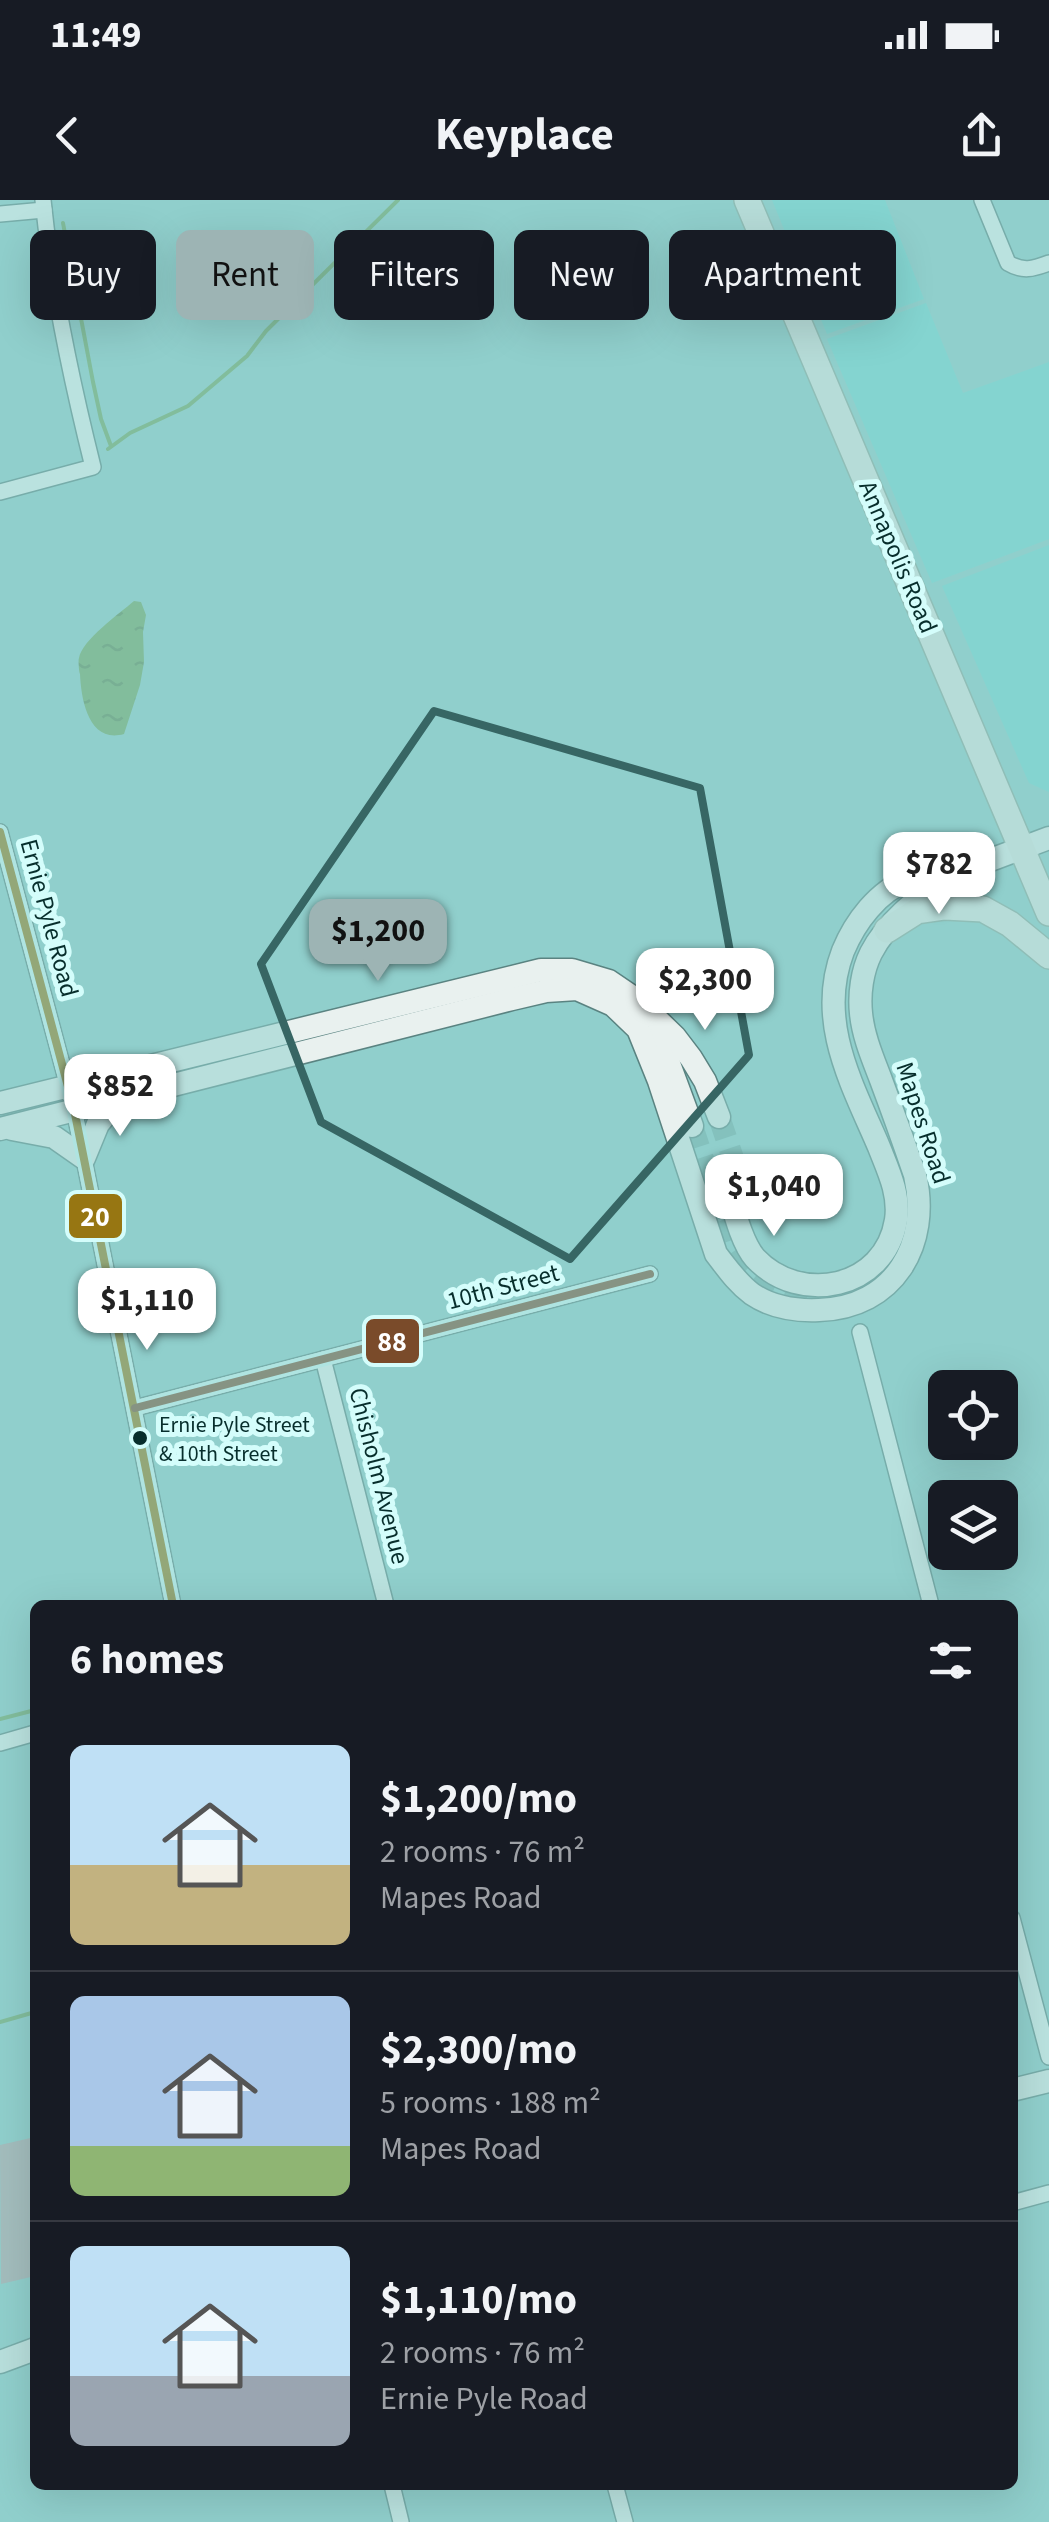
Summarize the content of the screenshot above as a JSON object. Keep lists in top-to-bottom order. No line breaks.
{"streets":{"main road":["Annapolis Road"],"street":["Ernie Pyle Road","Mapes Road","10th Street","Chisholm Avenue"]},"crossings":[["Annapolis Road","Mapes Road"],["Ernie Pyle Road","Mapes Road"],["Ernie Pyle Road","10th Street"],["10th Street","Chisholm Avenue"]],"places":["Ernie Pyle Street & 10th Street"],"lines":["transit line 20","transit line 88"],"page":{"status":"11:49","header":"Keyplace","chip":["Buy","Rent","Filters","New","Apartment"],"price":["$782","$1,200","$2,300","$852","$1,040","$1,110"],"heading":"6 homes","list":[{"name":"$1,200/mo","note":"2 rooms · 76 m² · Mapes Road"},{"name":"$2,300/mo","note":"5 rooms · 188 m² · Mapes Road"},{"name":"$1,110/mo","note":"2 rooms · 76 m² · Ernie Pyle Road"}]}}
